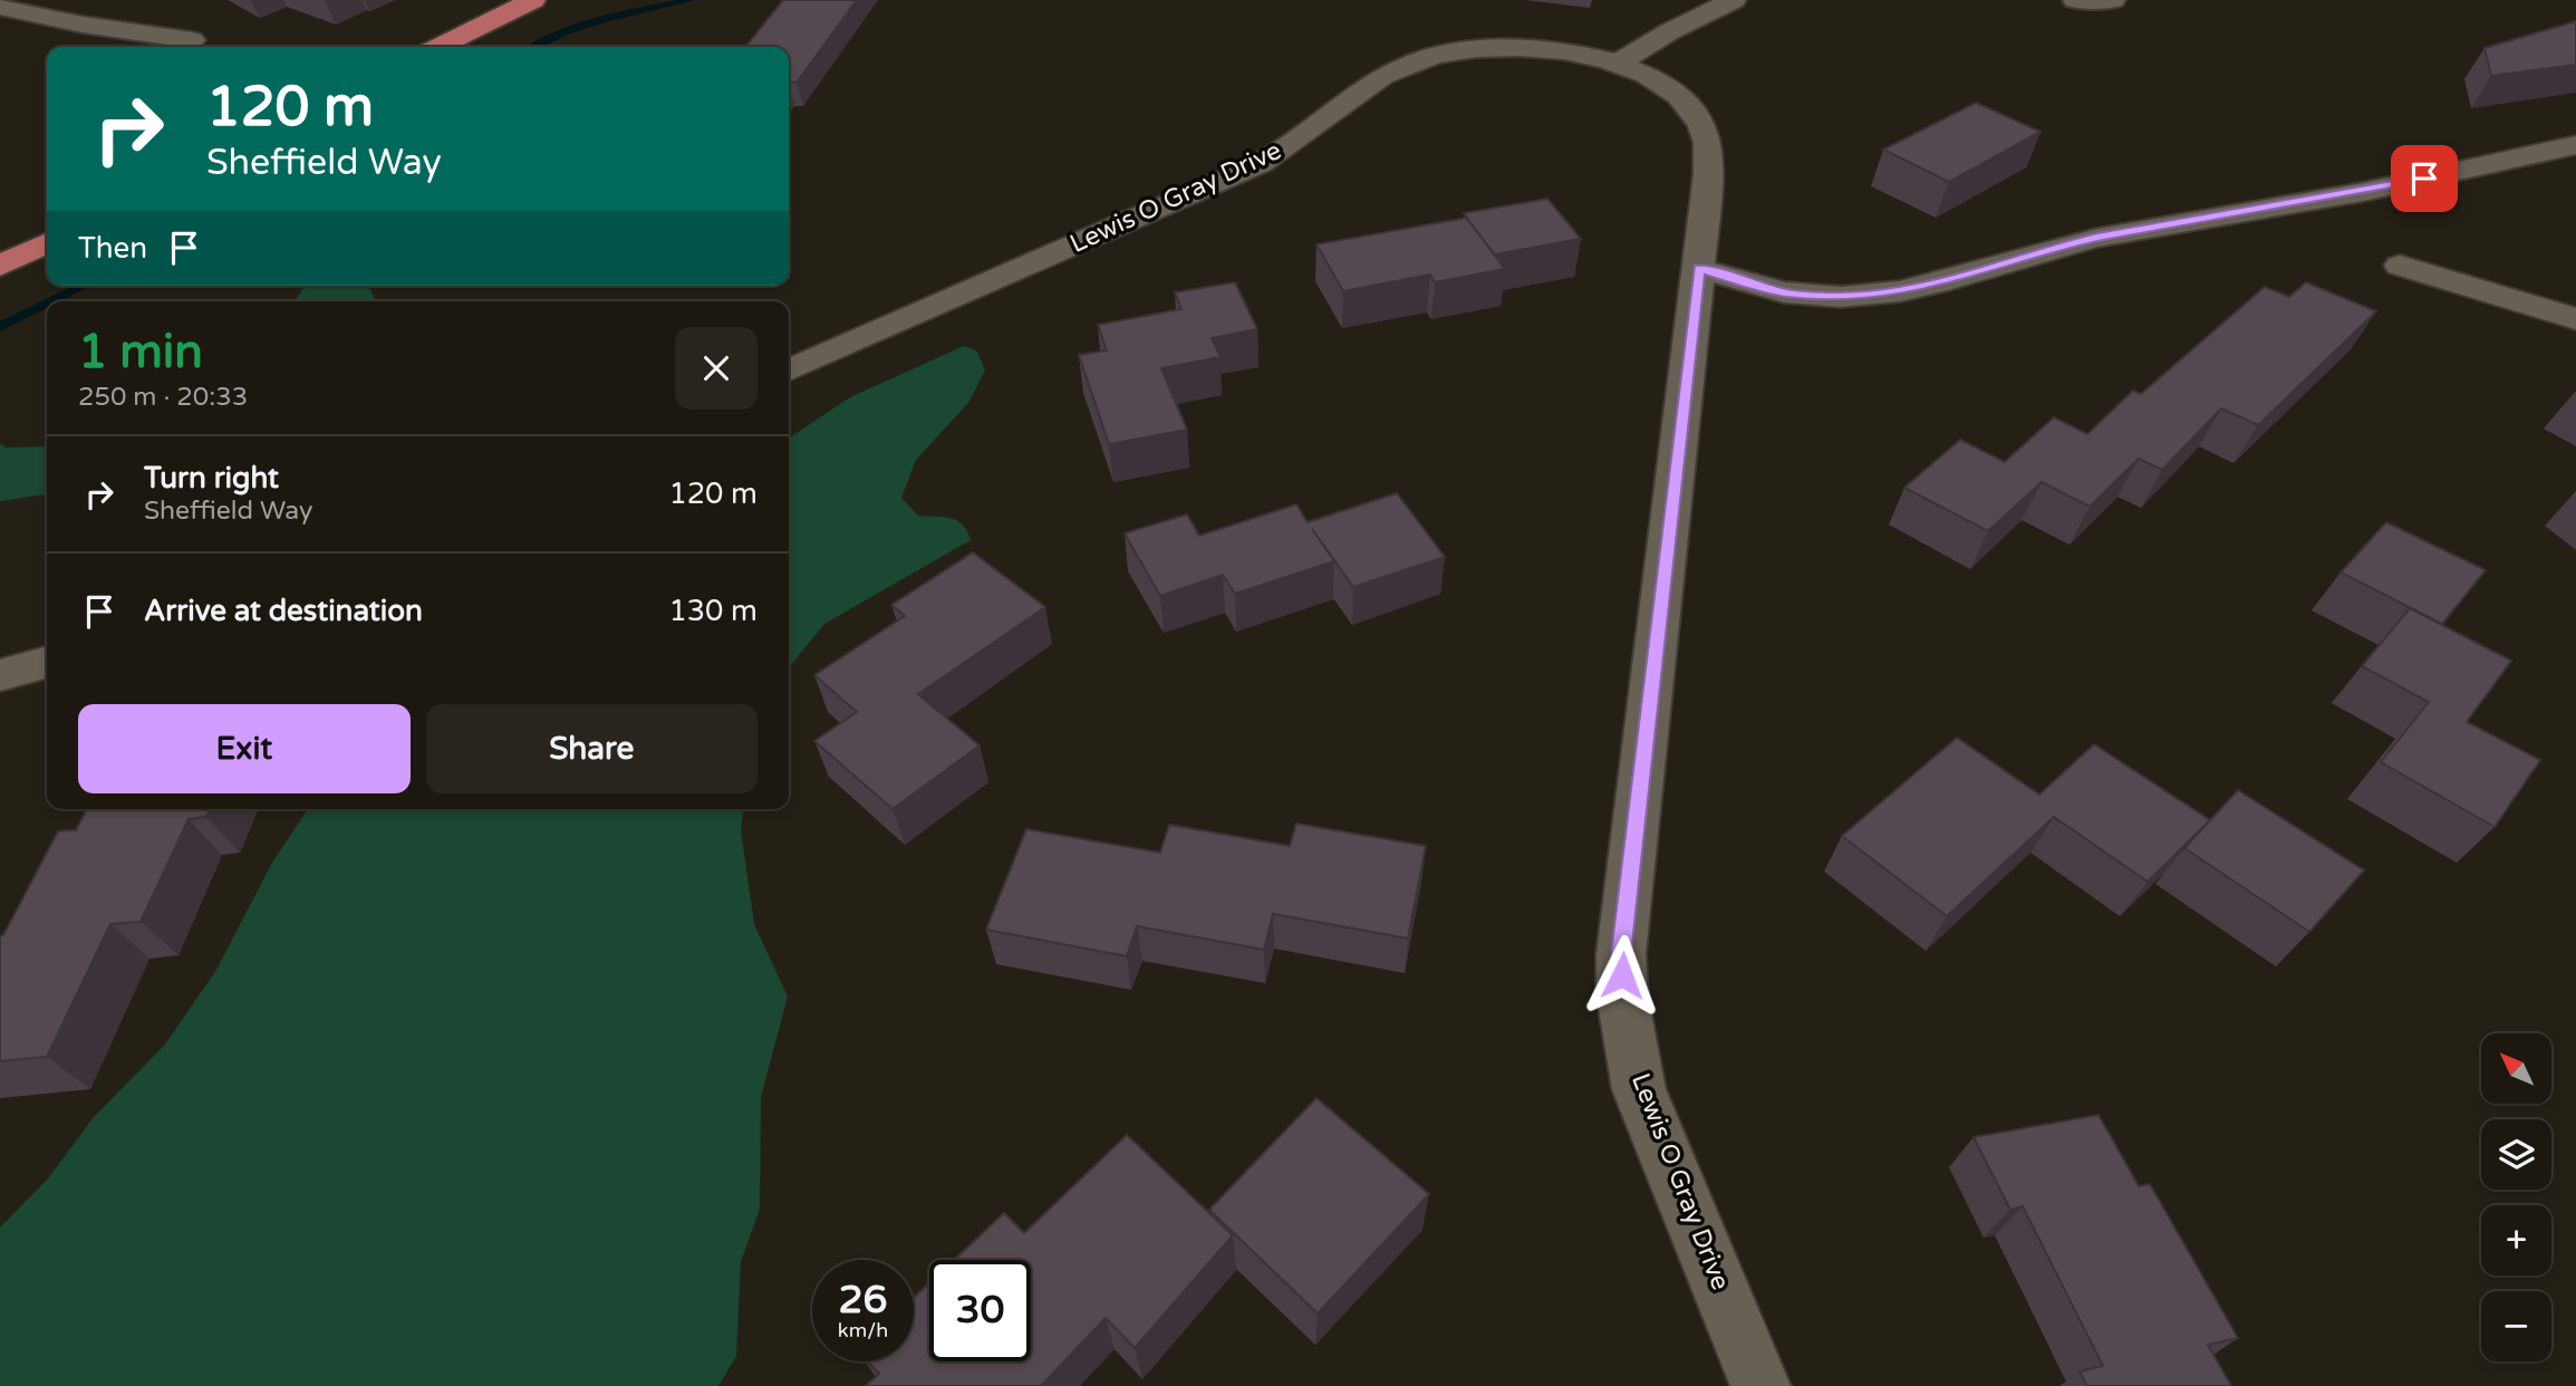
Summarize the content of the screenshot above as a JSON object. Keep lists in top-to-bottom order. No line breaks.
{"streets":{"street":["Lewis O Gray Drive"]},"north":"top left","page":{"turn":["120 m","Sheffield Way"],"then":"Then","heading":["1 min","250 m · 20:33"],"list":[{"name":"Turn right","note":"Sheffield Way","value":"120 m"},{"name":"Arrive at destination","value":"130 m"}],"buttons":["Exit","Share"],"map_buttons":["+","−"],"speed":"26 km/h","limit":"30"}}
